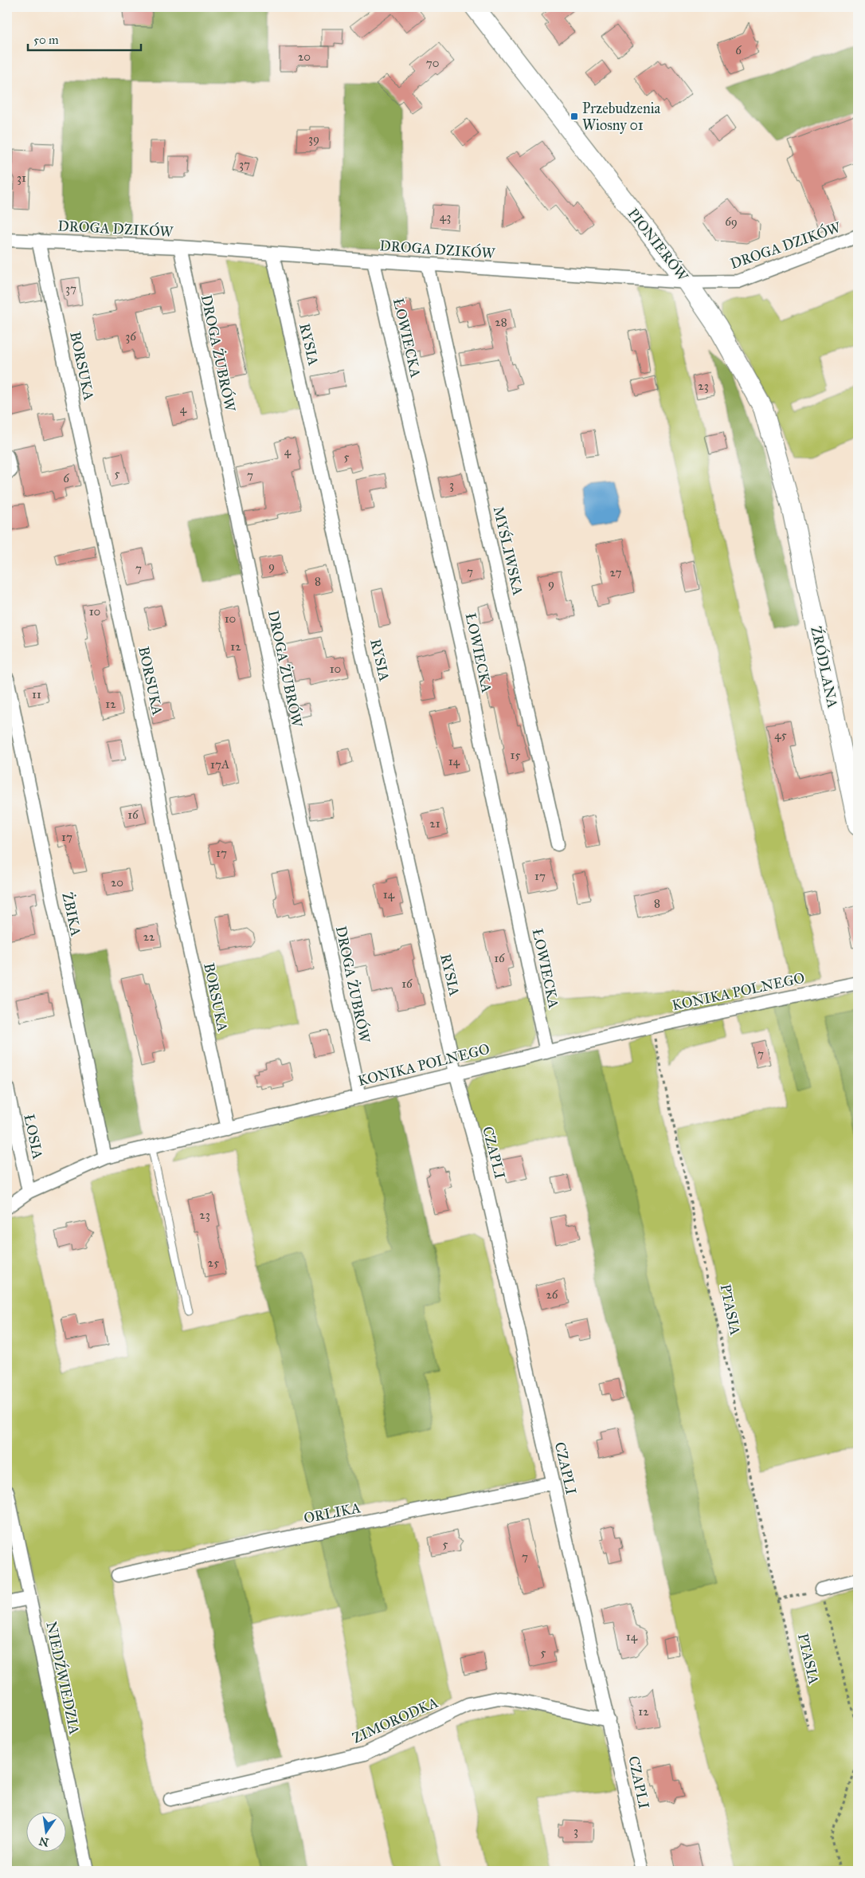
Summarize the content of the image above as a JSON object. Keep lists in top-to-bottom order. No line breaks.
{"streets":{"main road":["PIONIERÓW","ŹRÓDLANA"],"street":["DROGA DZIKÓW","ŁOWIECKA","RYSIA","DROGA ŻUBRÓW","BORSUKA","MYŚLIWSKA","ŻBIKA","KONIKA POLNEGO","ŁOSIA","CZAPLI","ORLIKA","NIEDŹWIEDZIA","ZIMORODKA"],"path":["PTASIA"]},"crossings":[["DROGA DZIKÓW","PIONIERÓW"],["DROGA DZIKÓW","ŁOWIECKA"],["DROGA DZIKÓW","RYSIA"],["DROGA DZIKÓW","DROGA ŻUBRÓW"],["DROGA DZIKÓW","BORSUKA"],["DROGA DZIKÓW","MYŚLIWSKA"],["PIONIERÓW","ŹRÓDLANA"],["ŁOWIECKA","KONIKA POLNEGO"],["RYSIA","KONIKA POLNEGO"],["RYSIA","CZAPLI"],["DROGA ŻUBRÓW","KONIKA POLNEGO"],["BORSUKA","KONIKA POLNEGO"],["ŻBIKA","KONIKA POLNEGO"],["KONIKA POLNEGO","ŁOSIA"],["KONIKA POLNEGO","CZAPLI"],["KONIKA POLNEGO","PTASIA"],["CZAPLI","ORLIKA"],["CZAPLI","ZIMORODKA"]],"places":{"transit":["Przebudzenia Wiosny 01"]},"house_numbers":["6","20","70","39","37","31","43","69","37","28","36","23","4","4","5","5","7","6","3","9","7","7","27","8","9","10","10","12","10","11","12","45","15","14","17A","16","21","17","17","17","20","14","8","22","16","16","7","23","25","26","5","7","14","5","12","3"],"scale_bar":"50 m","north":"bottom"}
